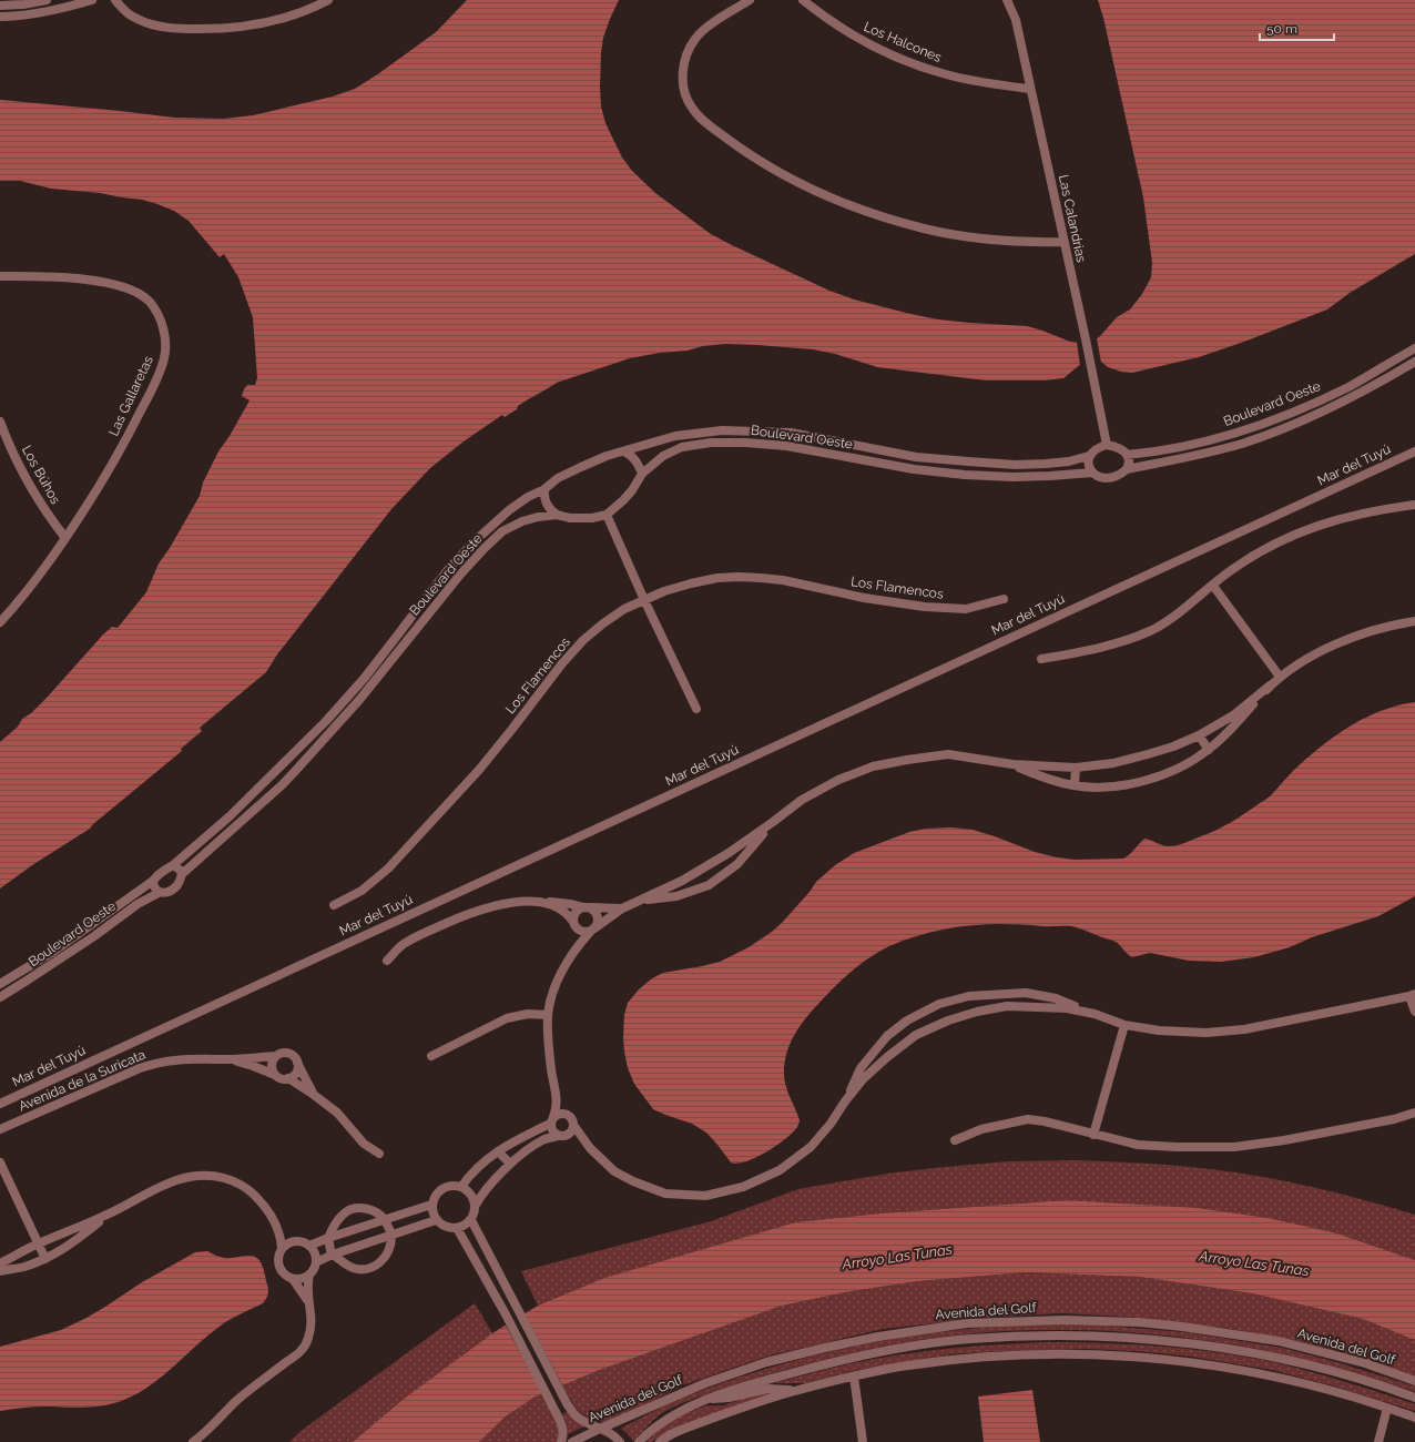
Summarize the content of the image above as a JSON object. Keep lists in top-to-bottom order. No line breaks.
{"streets":{"street":["Los Halcones","Las Calandrias","Las Gallaretas","Boulevard Oeste","Mar del Tuyú","Los Búhos","Los Flamencos","Avenida de la Suricata","Avenida del Golf"]},"crossings":[["Los Halcones","Las Calandrias"],["Las Calandrias","Boulevard Oeste"],["Las Gallaretas","Los Búhos"]],"water":["Arroyo Las Tunas"],"scale_bar":"50 m"}
